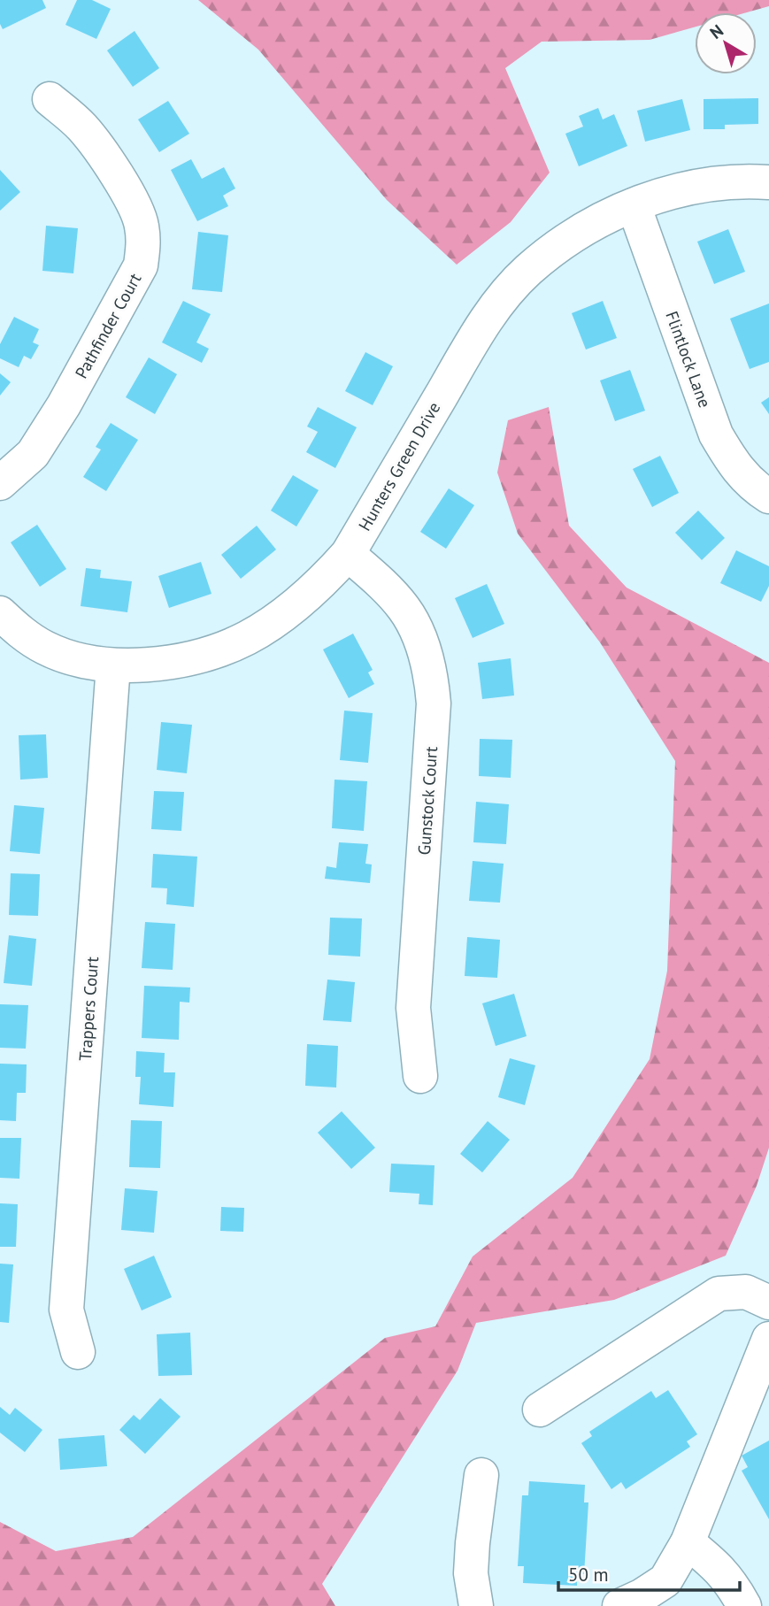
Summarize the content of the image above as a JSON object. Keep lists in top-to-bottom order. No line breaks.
{"streets":{"street":["Pathfinder Court","Flintlock Lane","Hunters Green Drive","Gunstock Court","Trappers Court"]},"crossings":[["Flintlock Lane","Hunters Green Drive"],["Hunters Green Drive","Gunstock Court"],["Hunters Green Drive","Trappers Court"]],"scale_bar":"50 m","north":"top left"}
